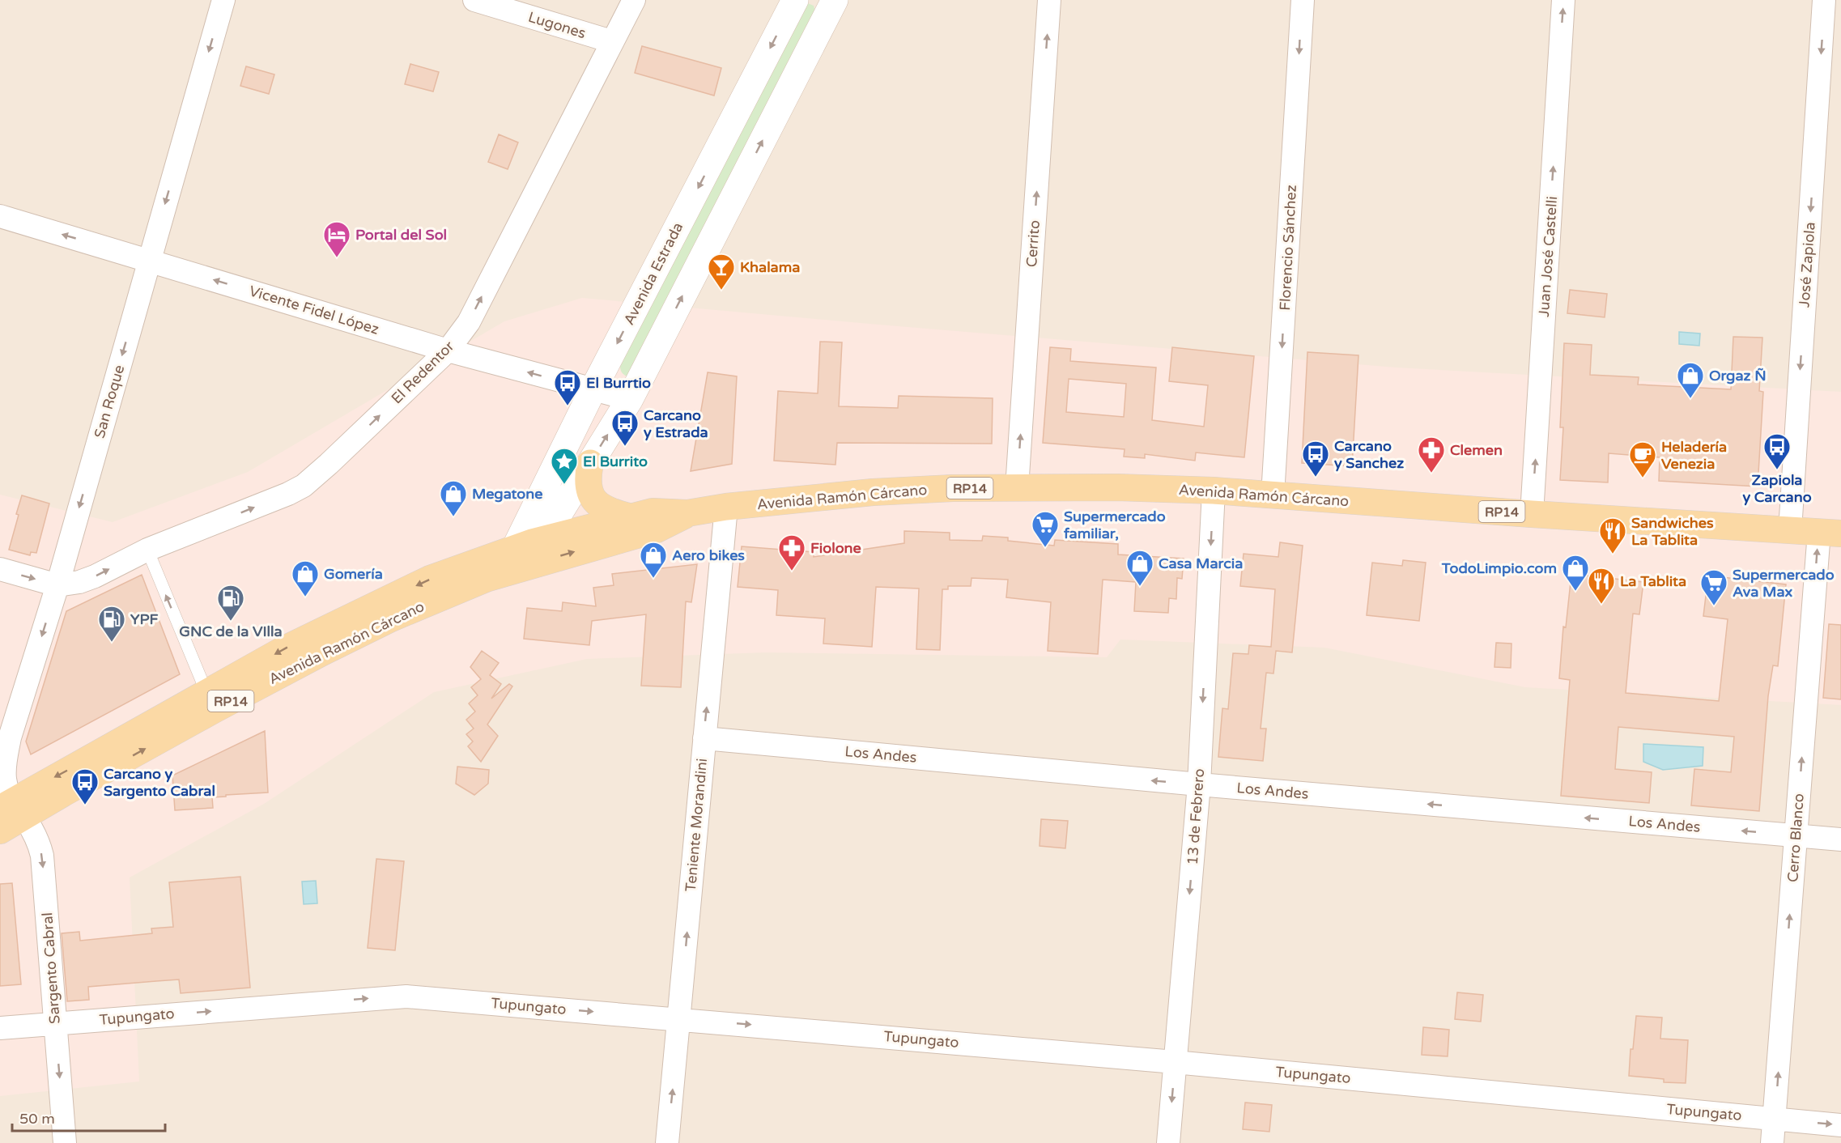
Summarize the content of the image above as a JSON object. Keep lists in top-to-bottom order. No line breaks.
{"streets":{"main road":["Avenida Estrada","RP14","Avenida Ramón Cárcano"],"street":["Lugones","Cerrito","Florencio Sánchez","Juan José Castelli","José Zapiola","Vicente Fidel López","El Redentor","San Roque","Los Andes","13 de Febrero","Teniente Morandini","Cerro Blanco","Sargento Cabral","Tupungato"]},"crossings":[["Lugones","El Redentor"],["Cerrito","Avenida Ramón Cárcano"],["Florencio Sánchez","Avenida Ramón Cárcano"],["Juan José Castelli","Avenida Ramón Cárcano"],["José Zapiola","Avenida Ramón Cárcano"],["Avenida Estrada","Vicente Fidel López"],["Avenida Estrada","Avenida Ramón Cárcano"],["Vicente Fidel López","El Redentor"],["Vicente Fidel López","San Roque"],["El Redentor","San Roque"],["San Roque","Avenida Ramón Cárcano"],["San Roque","Sargento Cabral"],["Avenida Ramón Cárcano","13 de Febrero"],["Avenida Ramón Cárcano","Teniente Morandini"],["Avenida Ramón Cárcano","Cerro Blanco"],["Avenida Ramón Cárcano","Sargento Cabral"],["Los Andes","13 de Febrero"],["Los Andes","Teniente Morandini"],["Los Andes","Cerro Blanco"],["13 de Febrero","Tupungato"],["Teniente Morandini","Tupungato"],["Cerro Blanco","Tupungato"],["Sargento Cabral","Tupungato"]],"one_way":["Cerrito","Florencio Sánchez","Juan José Castelli","José Zapiola","Vicente Fidel López","El Redentor","San Roque","Los Andes","13 de Febrero","Teniente Morandini","Cerro Blanco","Sargento Cabral","Tupungato"],"places":{"hotel":["Portal del Sol"],"bar":["Khalama"],"shop":["Orgaz Ñ","Megatone","Aero bikes","Casa Marcia","TodoLimpio.com","Gomería"],"bus stop":["El Burrtio","Carcano y Estrada","Zapiola y Carcano","Carcano y Sanchez","Carcano y Sargento Cabral"],"pharmacy":["Clemen","Fiolone"],"cafe":["Heladería Venezia"],"place":["El Burrito"],"supermarket":["Supermercado familiar,","Supermercado Ava Max"],"restaurant":["Sandwiches La Tablita","La Tablita"],"fuel station":["GNC de la VIlla","YPF"]},"scale_bar":"50 m"}
